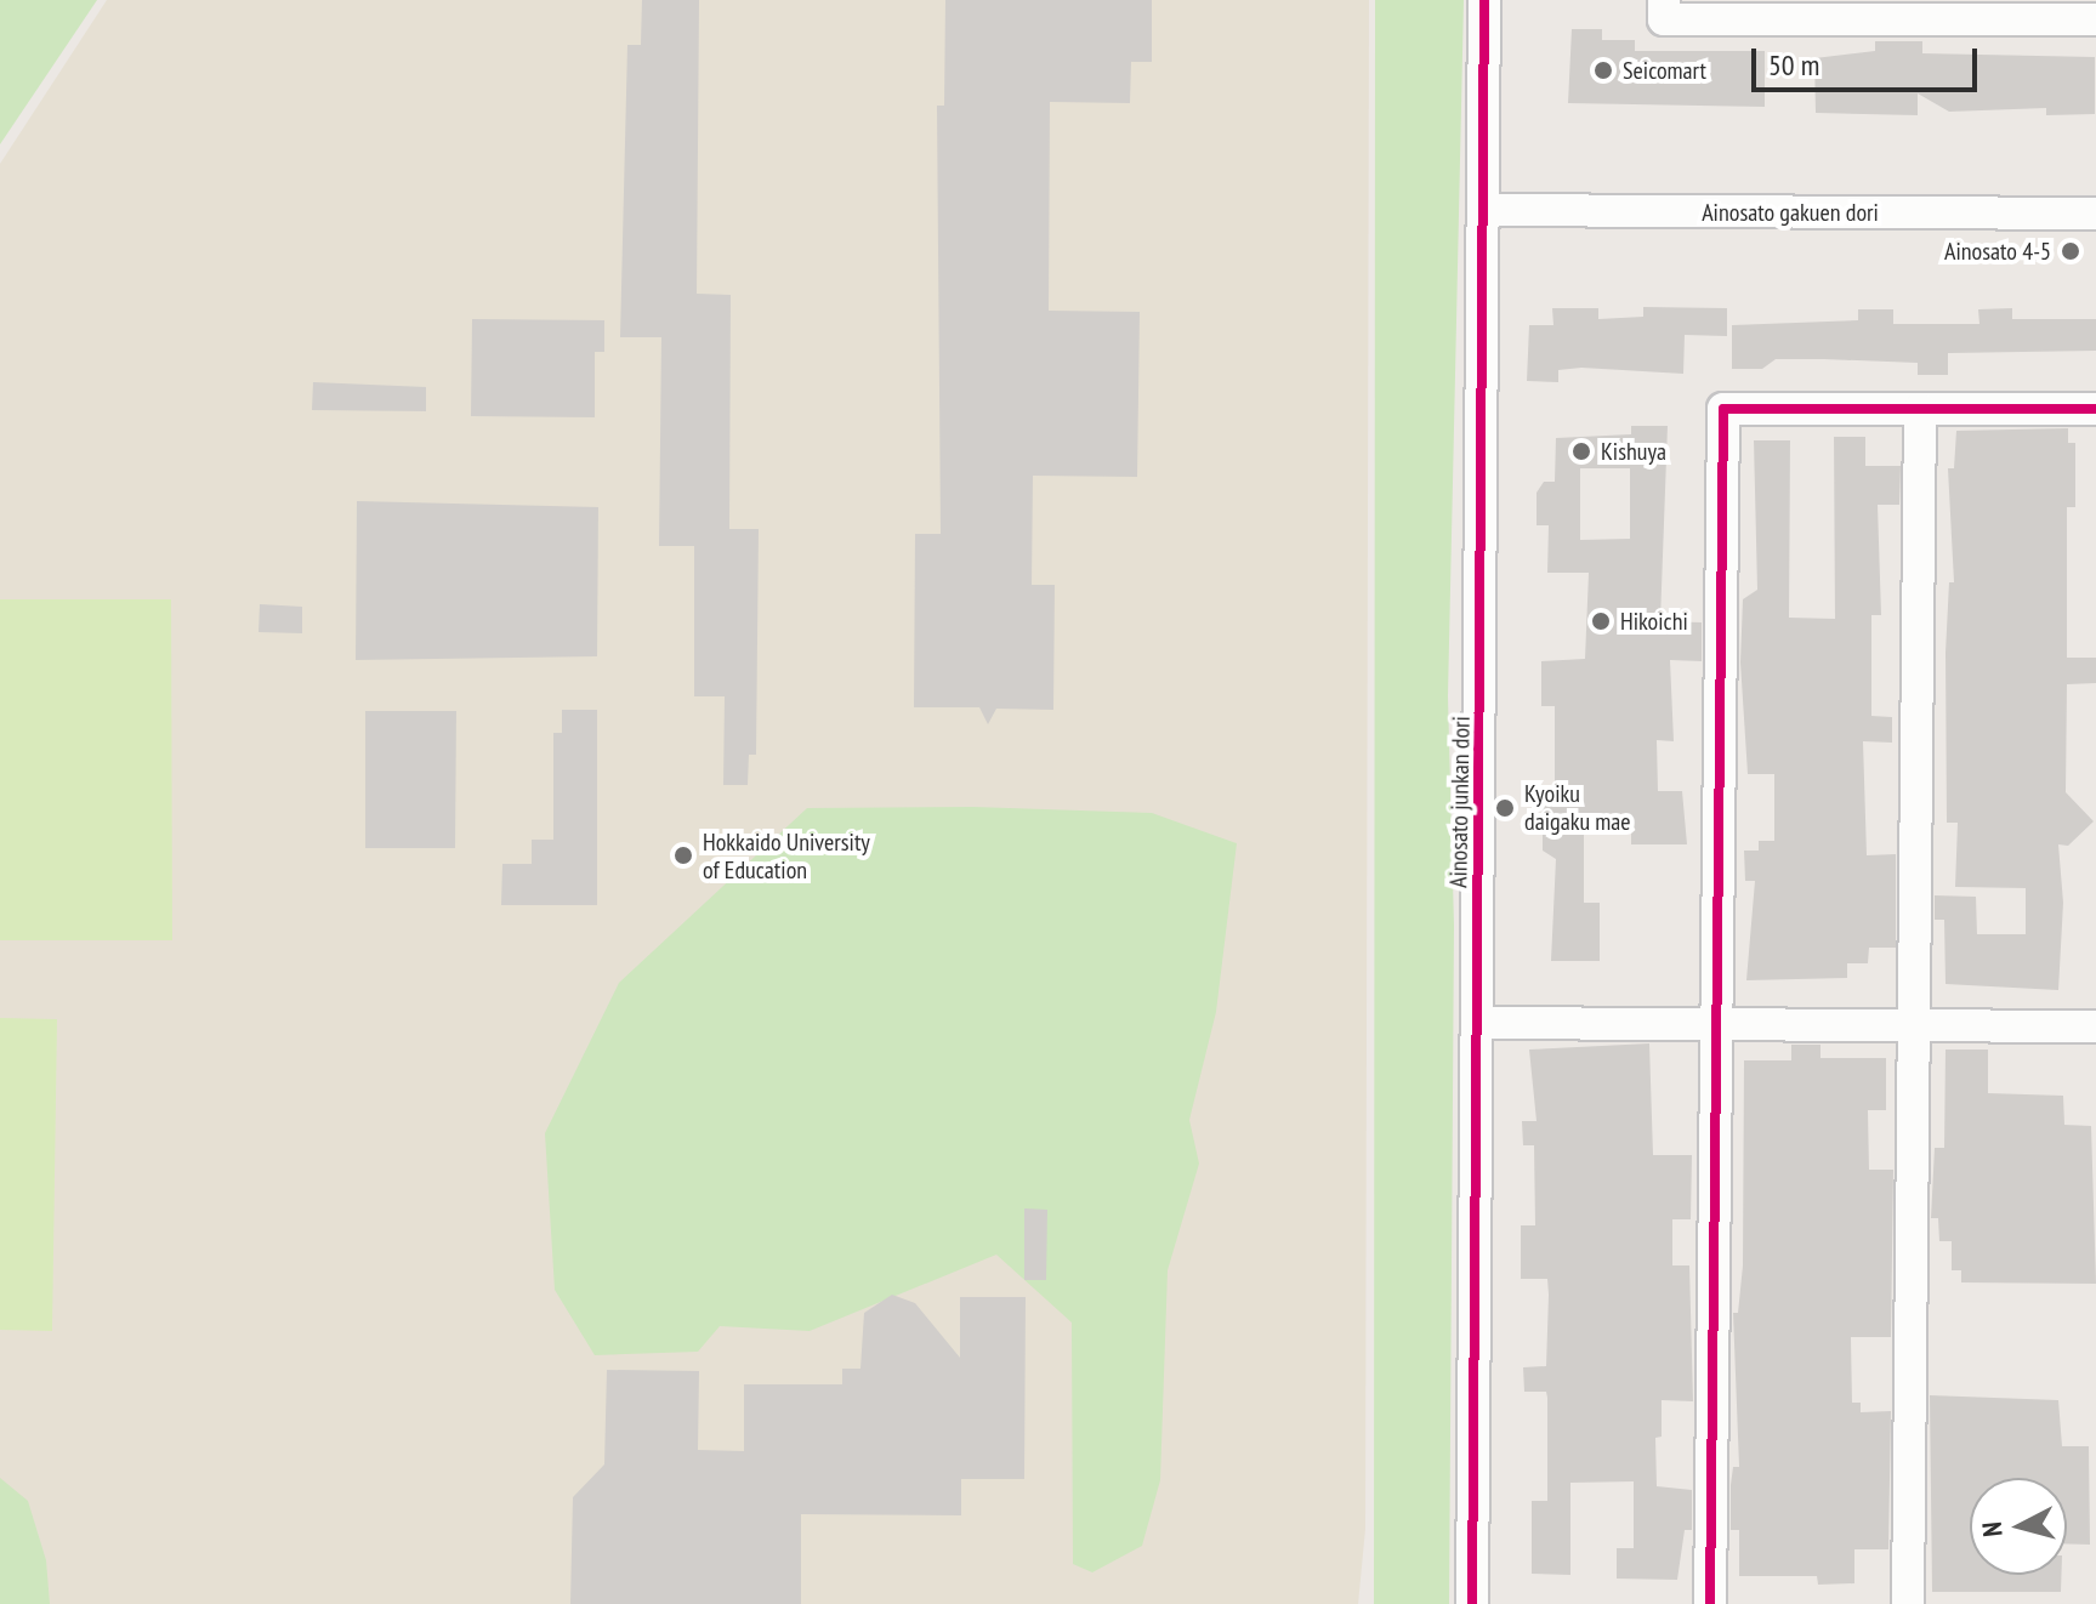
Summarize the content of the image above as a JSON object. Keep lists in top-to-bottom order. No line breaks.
{"streets":{"street":["Ainosato gakuen dori","Ainosato junkan dori"]},"crossings":[["Ainosato gakuen dori","Ainosato junkan dori"]],"places":["Seicomart","Ainosato 4-5","Kishuya","Hikoichi","Kyoiku daigaku mae","Hokkaido University of Education"],"scale_bar":"50 m","north":"left"}
